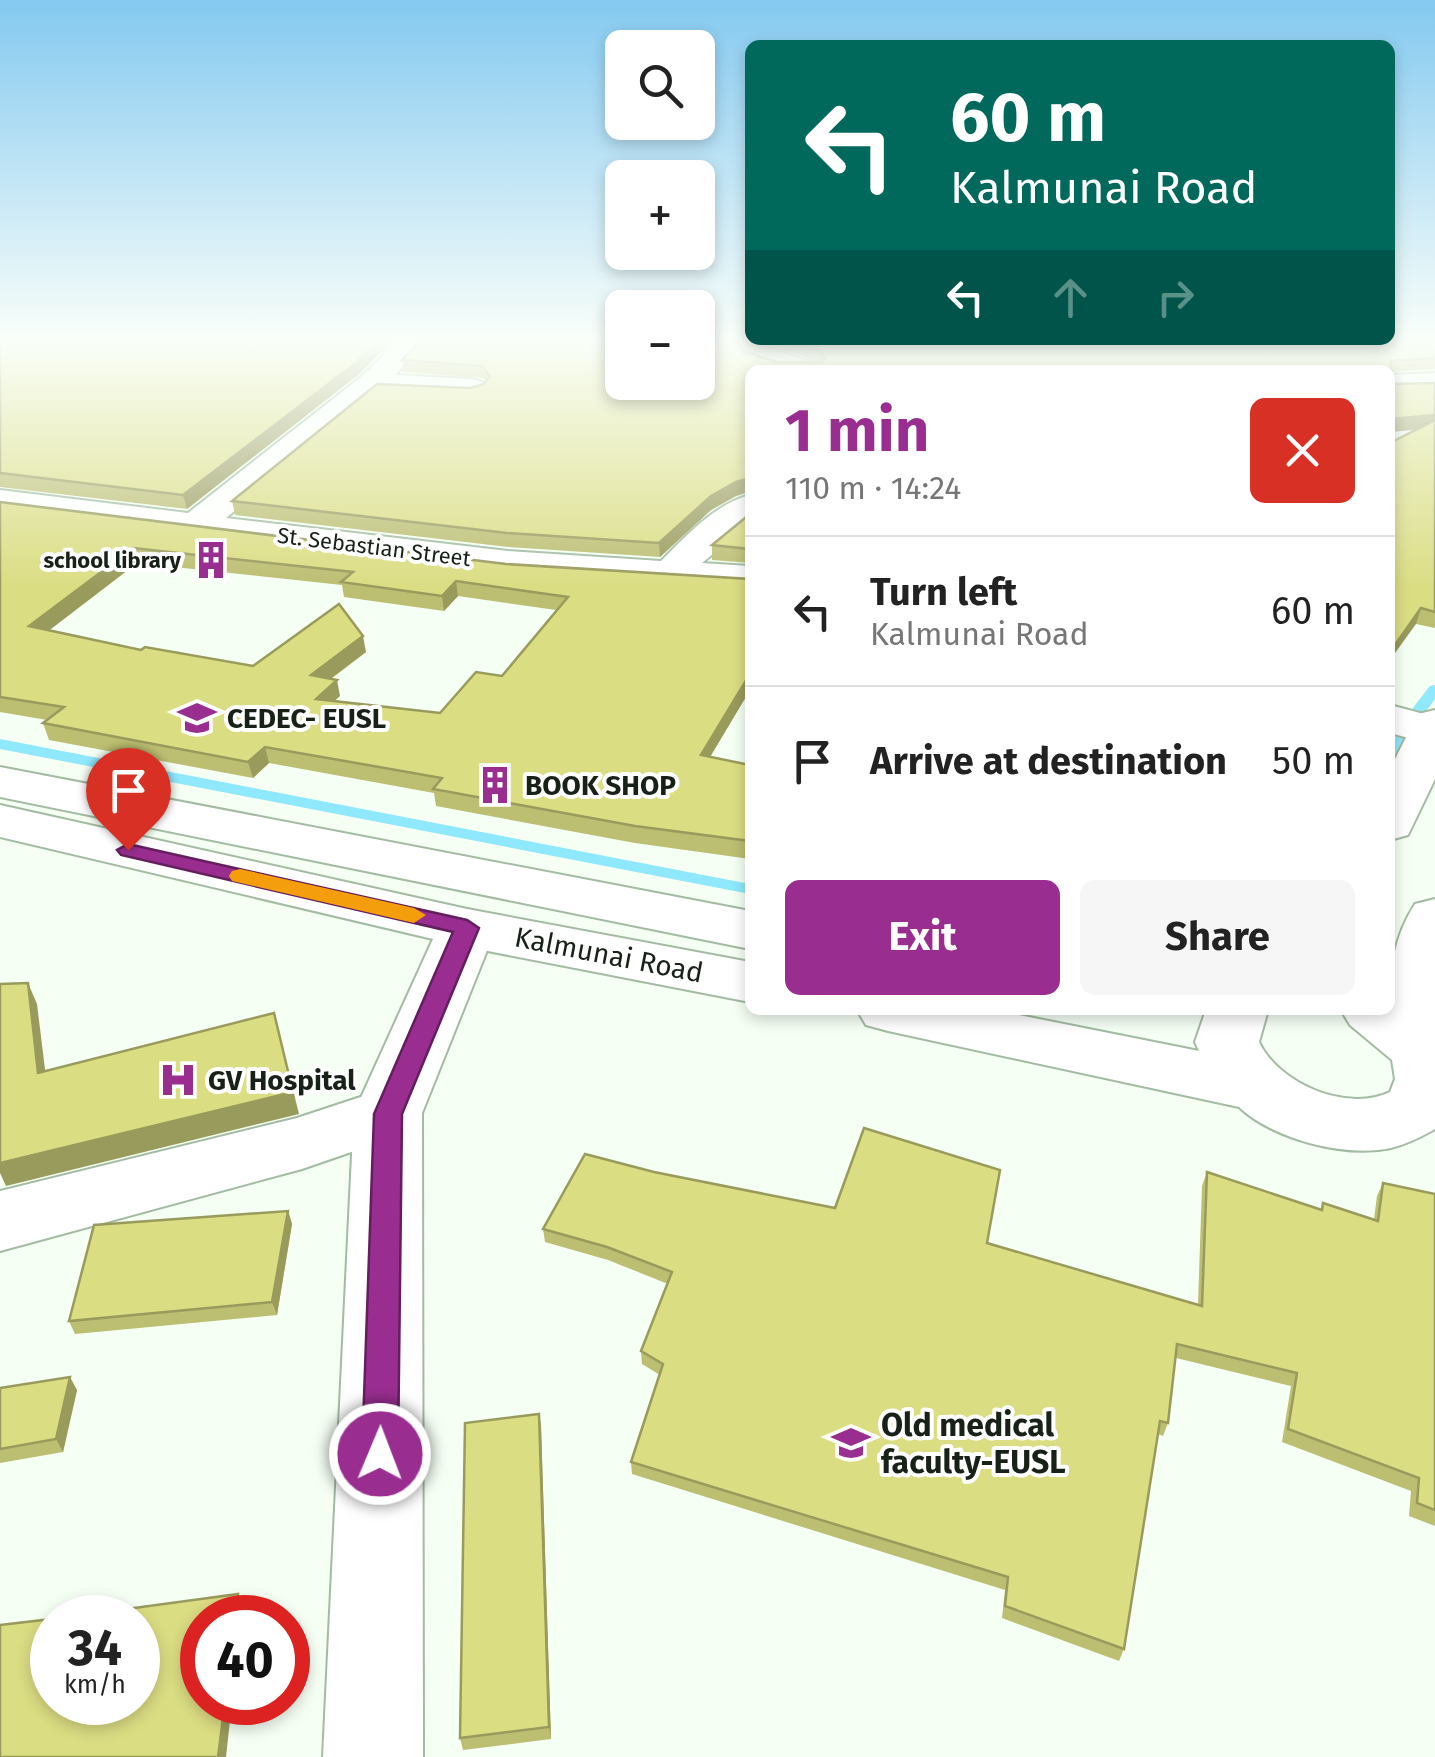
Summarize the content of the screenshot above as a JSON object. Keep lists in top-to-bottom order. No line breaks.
{"streets":{"main road":["St. Sebastian Street","Kalmunai Road"]},"places":{"building":["school library","BOOK SHOP"],"school or university":["CEDEC- EUSL","Old medical faculty-EUSL"],"hospital":["GV Hospital"]},"page":{"map_buttons":["+","−"],"turn":["60 m","Kalmunai Road"],"heading":["1 min","110 m · 14:24"],"list":[{"name":"Turn left","note":"Kalmunai Road","value":"60 m"},{"name":"Arrive at destination","value":"50 m"}],"buttons":["Exit","Share"],"speed":"34 km/h","limit":"40"}}
